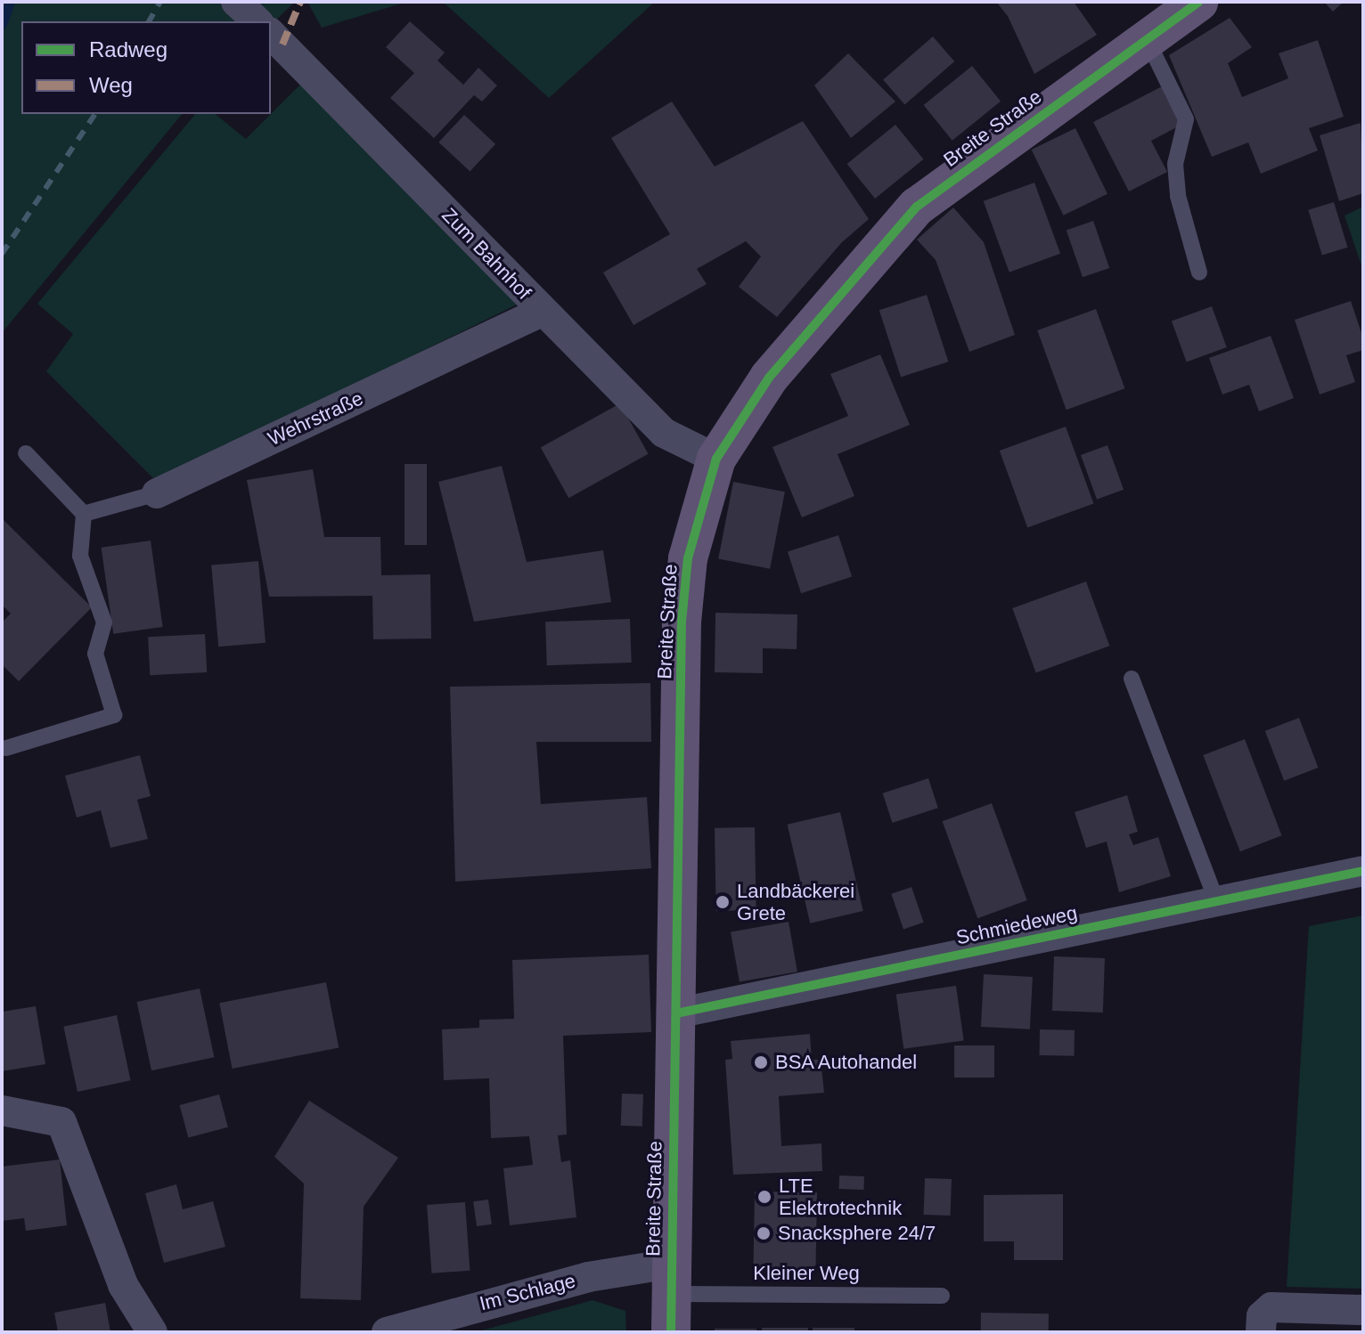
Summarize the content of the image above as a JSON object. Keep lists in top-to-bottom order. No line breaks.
{"streets":{"main road":["Breite Straße"],"street":["Zum Bahnhof","Wehrstraße","Schmiedeweg","Im Schlage"],"lane":["Kleiner Weg"]},"crossings":[["Breite Straße","Zum Bahnhof"],["Breite Straße","Schmiedeweg"],["Breite Straße","Kleiner Weg"],["Breite Straße","Im Schlage"],["Zum Bahnhof","Wehrstraße"],["Kleiner Weg","Im Schlage"]],"places":["Landbäckerei Grete","BSA Autohandel","LTE Elektrotechnik","Snacksphere 24/7"],"legend":["Radweg","Weg"]}
